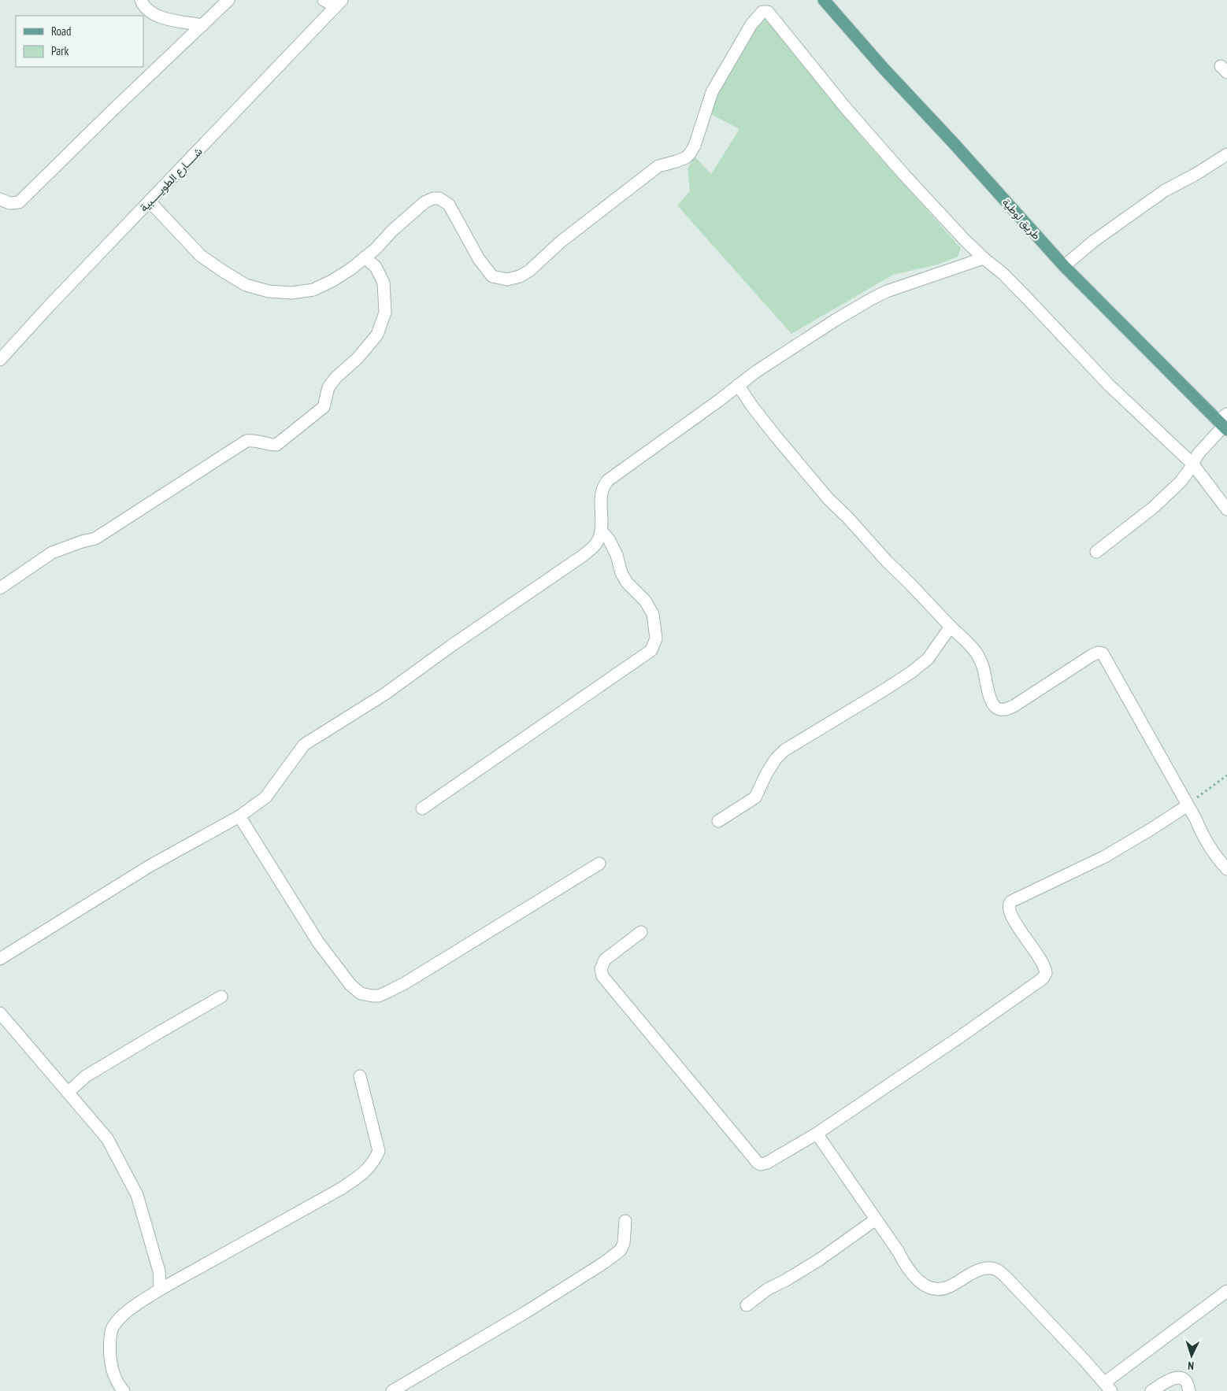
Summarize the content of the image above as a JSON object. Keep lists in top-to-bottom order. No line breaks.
{"streets":{"main road":["طريق لوطية"],"street":["شــــارع الطويــــبية"]},"legend":["Road","Park"],"north":"bottom"}
